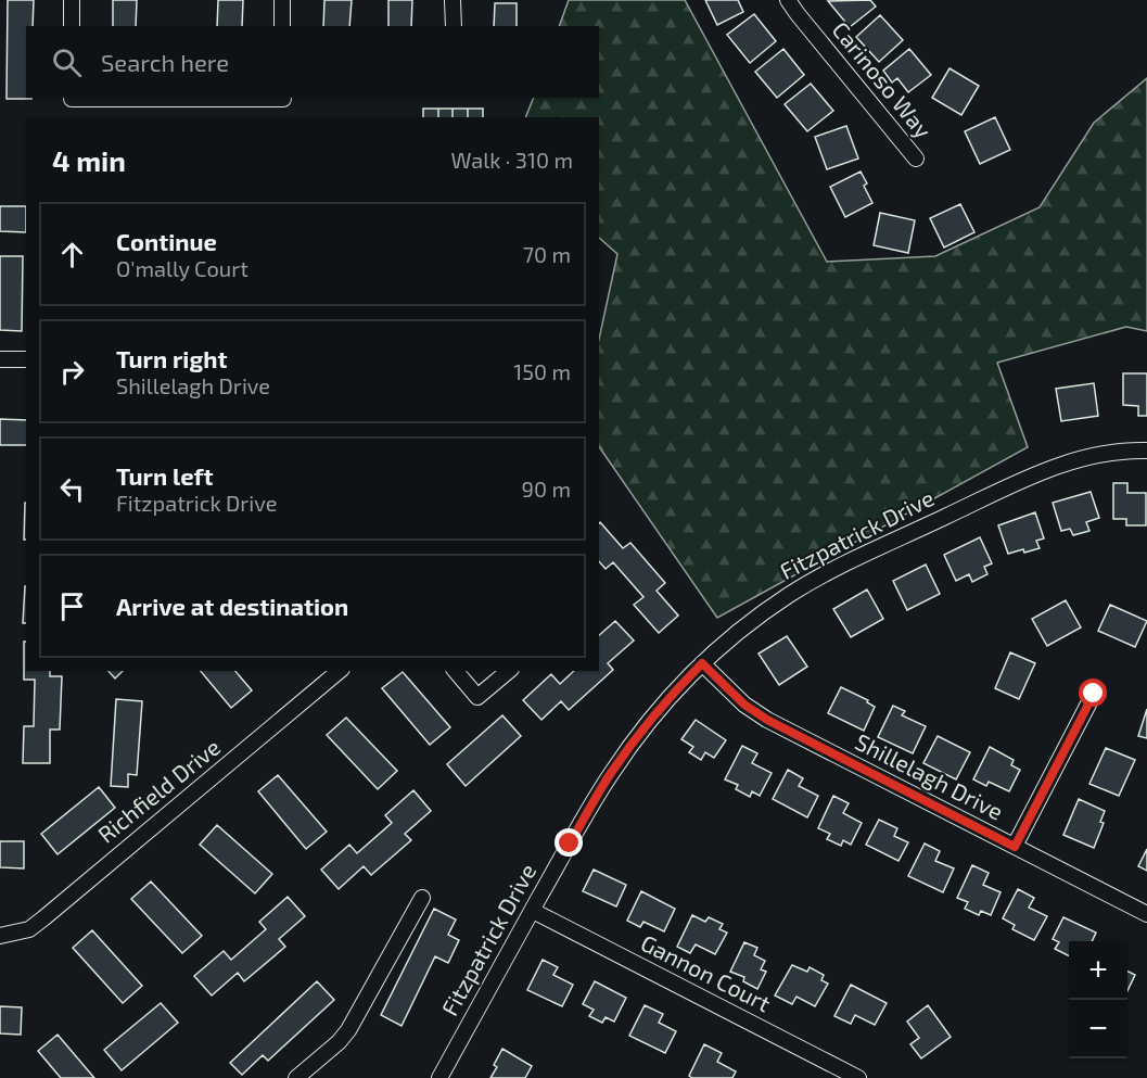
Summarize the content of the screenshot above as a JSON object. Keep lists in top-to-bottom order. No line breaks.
{"streets":{"street":["Carinoso Way","Fitzpatrick Drive","Shillelagh Drive","Richfield Drive","Gannon Court"]},"crossings":[["Fitzpatrick Drive","Shillelagh Drive"],["Fitzpatrick Drive","Gannon Court"]],"page":{"search":"Search here","heading":["4 min","Walk · 310 m"],"list":[["Continue","O'mally Court","70 m"],["Turn right","Shillelagh Drive","150 m"],["Turn left","Fitzpatrick Drive","90 m"],"Arrive at destination"],"map_buttons":["+","−"]}}
